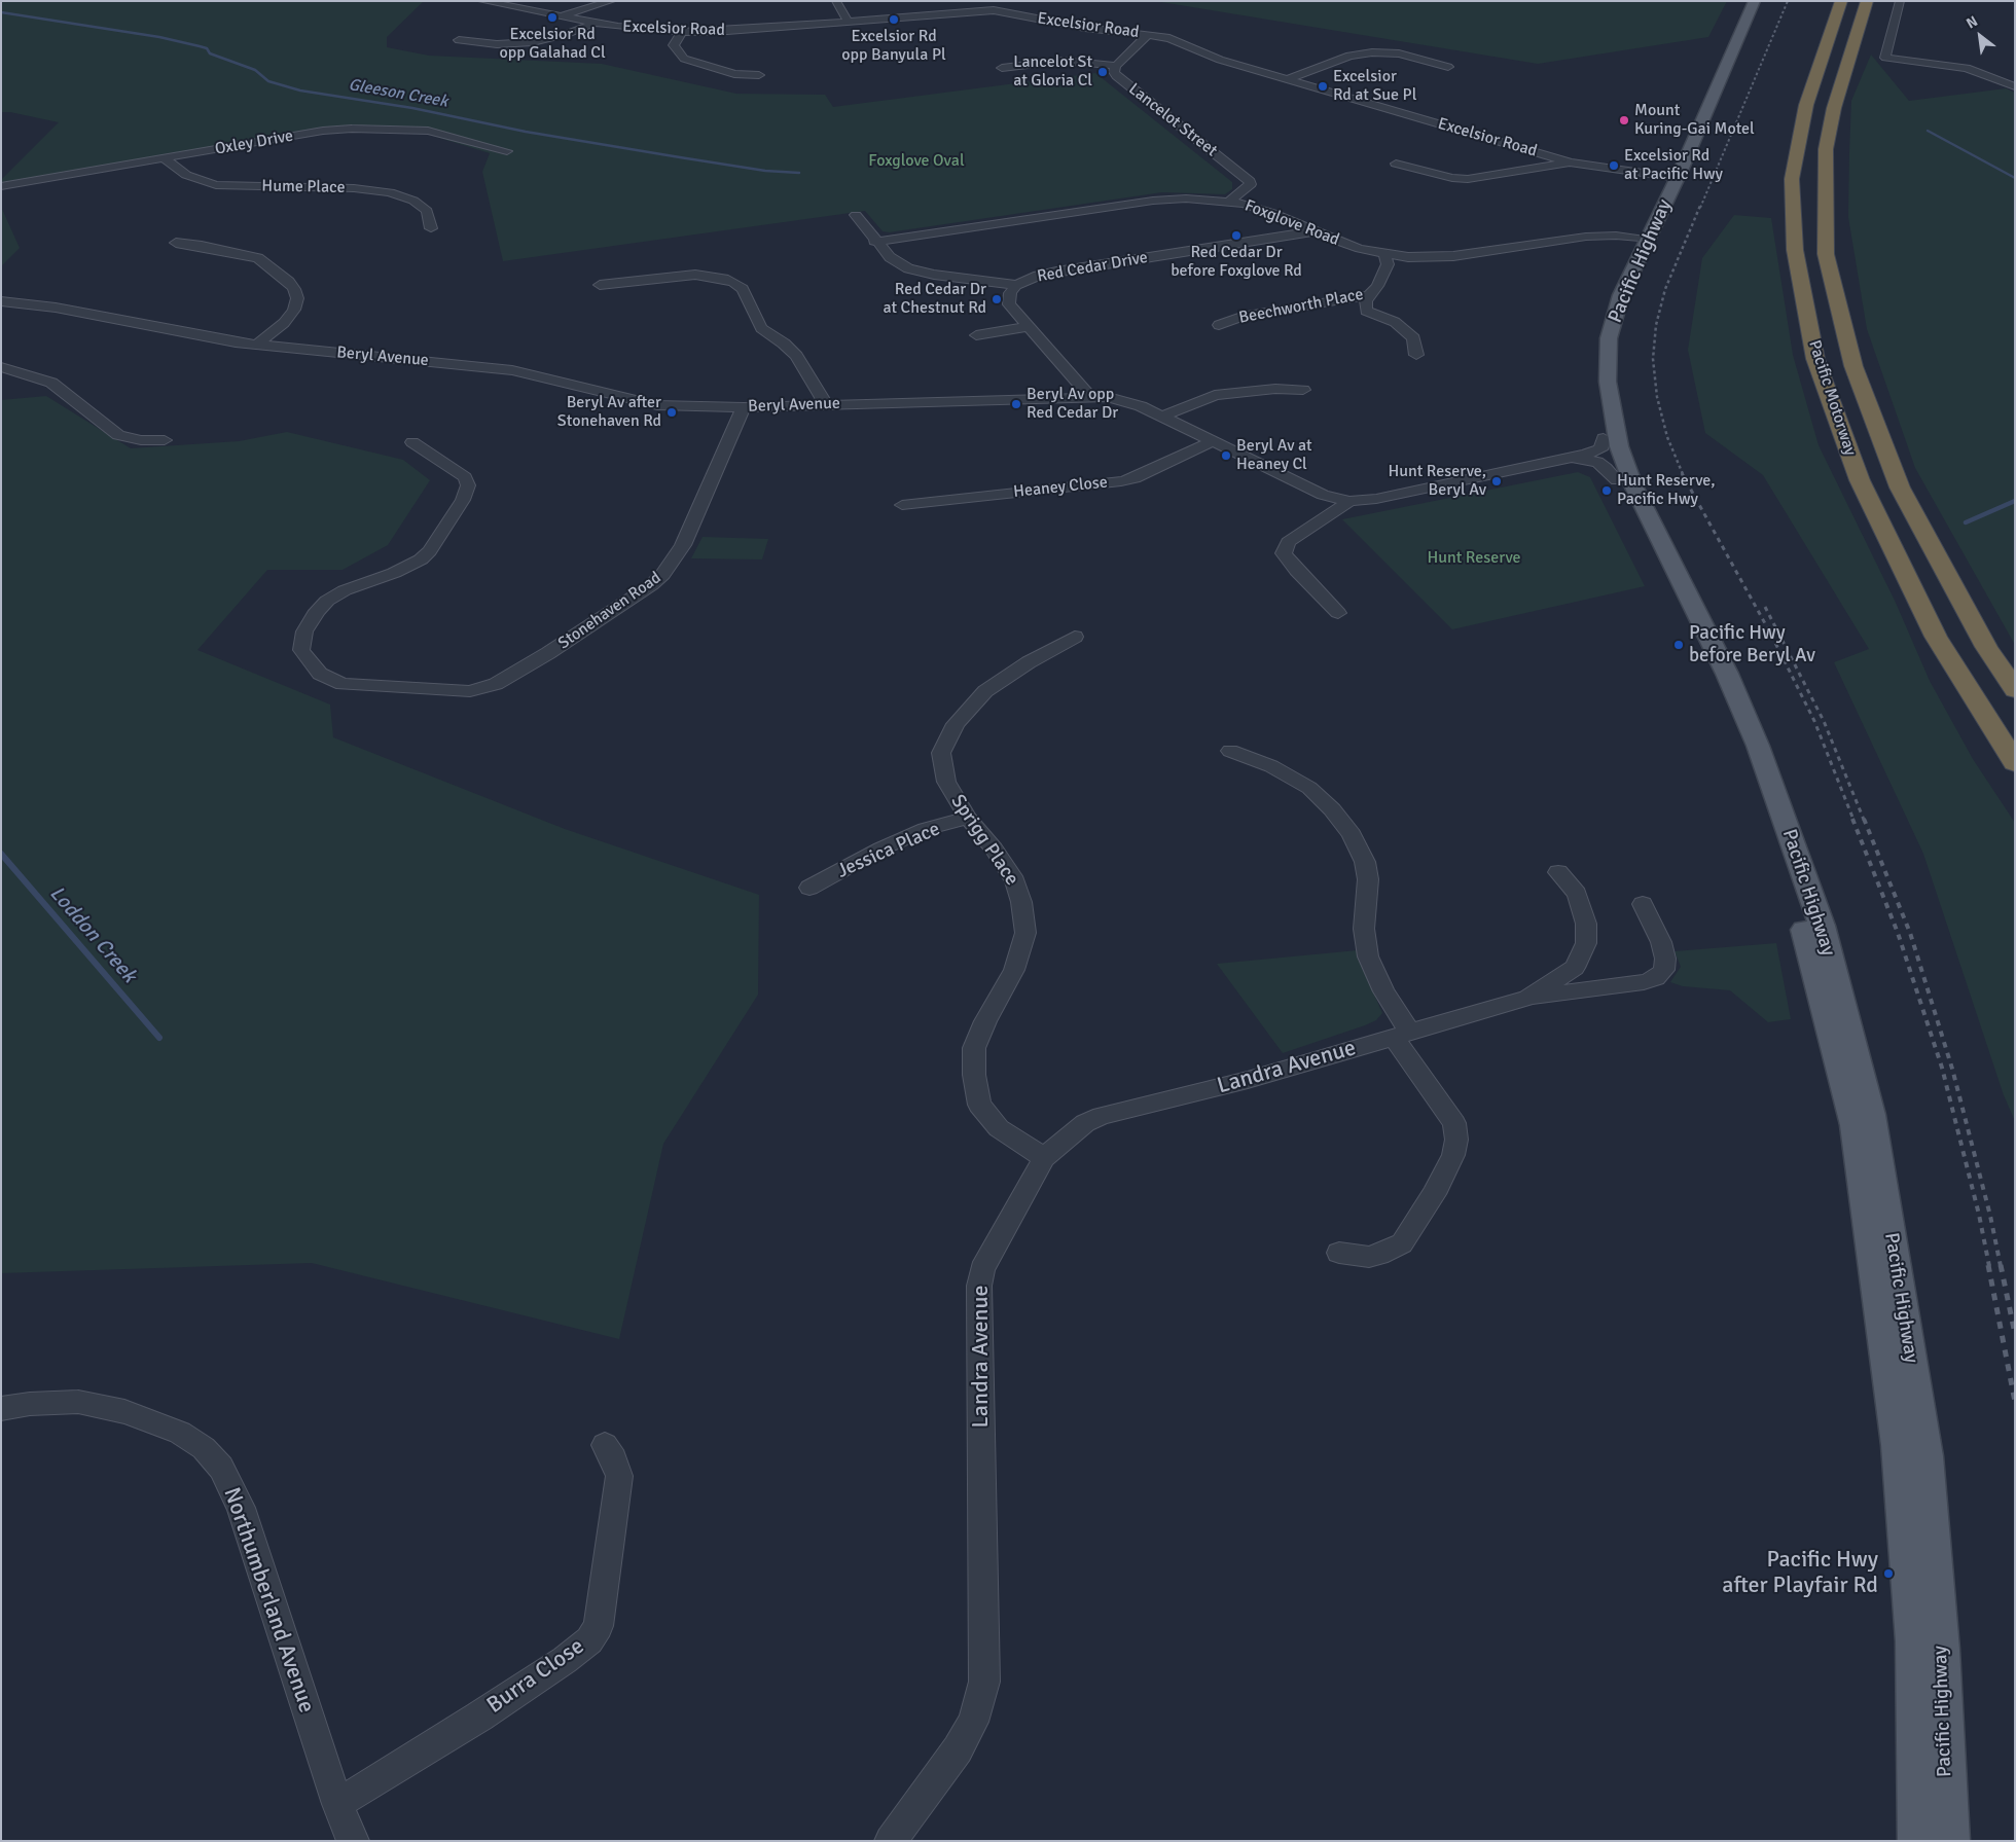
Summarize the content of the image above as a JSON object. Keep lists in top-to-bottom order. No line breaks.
{"streets":{"highway":["Pacific Motorway"],"main road":["Pacific Highway"],"street":["Excelsior Road","Lancelot Street","Oxley Drive","Hume Place","Foxglove Road","Red Cedar Drive","Beechworth Place","Beryl Avenue","Heaney Close","Stonehaven Road","Sprigg Place","Jessica Place","Landra Avenue","Northumberland Avenue","Burra Close"]},"crossings":[["Excelsior Road","Lancelot Street"],["Excelsior Road","Pacific Highway"],["Lancelot Street","Foxglove Road"],["Oxley Drive","Hume Place"],["Foxglove Road","Pacific Highway"],["Foxglove Road","Red Cedar Drive"],["Foxglove Road","Beechworth Place"],["Pacific Highway","Beryl Avenue"],["Red Cedar Drive","Beryl Avenue"],["Beryl Avenue","Heaney Close"],["Beryl Avenue","Stonehaven Road"],["Sprigg Place","Jessica Place"],["Sprigg Place","Landra Avenue"],["Northumberland Avenue","Burra Close"]],"water":["Gleeson Creek","Loddon Creek"],"parks":["Foxglove Oval","Hunt Reserve"],"places":["Excelsior Rd opp Galahad Cl","Excelsior Rd opp Banyula Pl","Lancelot St at Gloria Cl","Excelsior Rd at Sue Pl","Mount Kuring-Gai Motel","Excelsior Rd at Pacific Hwy","Red Cedar Dr before Foxglove Rd","Red Cedar Dr at Chestnut Rd","Beryl Av opp Red Cedar Dr","Beryl Av after Stonehaven Rd","Beryl Av at Heaney Cl","Hunt Reserve, Beryl Av","Hunt Reserve, Pacific Hwy","Pacific Hwy before Beryl Av","Pacific Hwy after Playfair Rd"],"north":"top left"}
